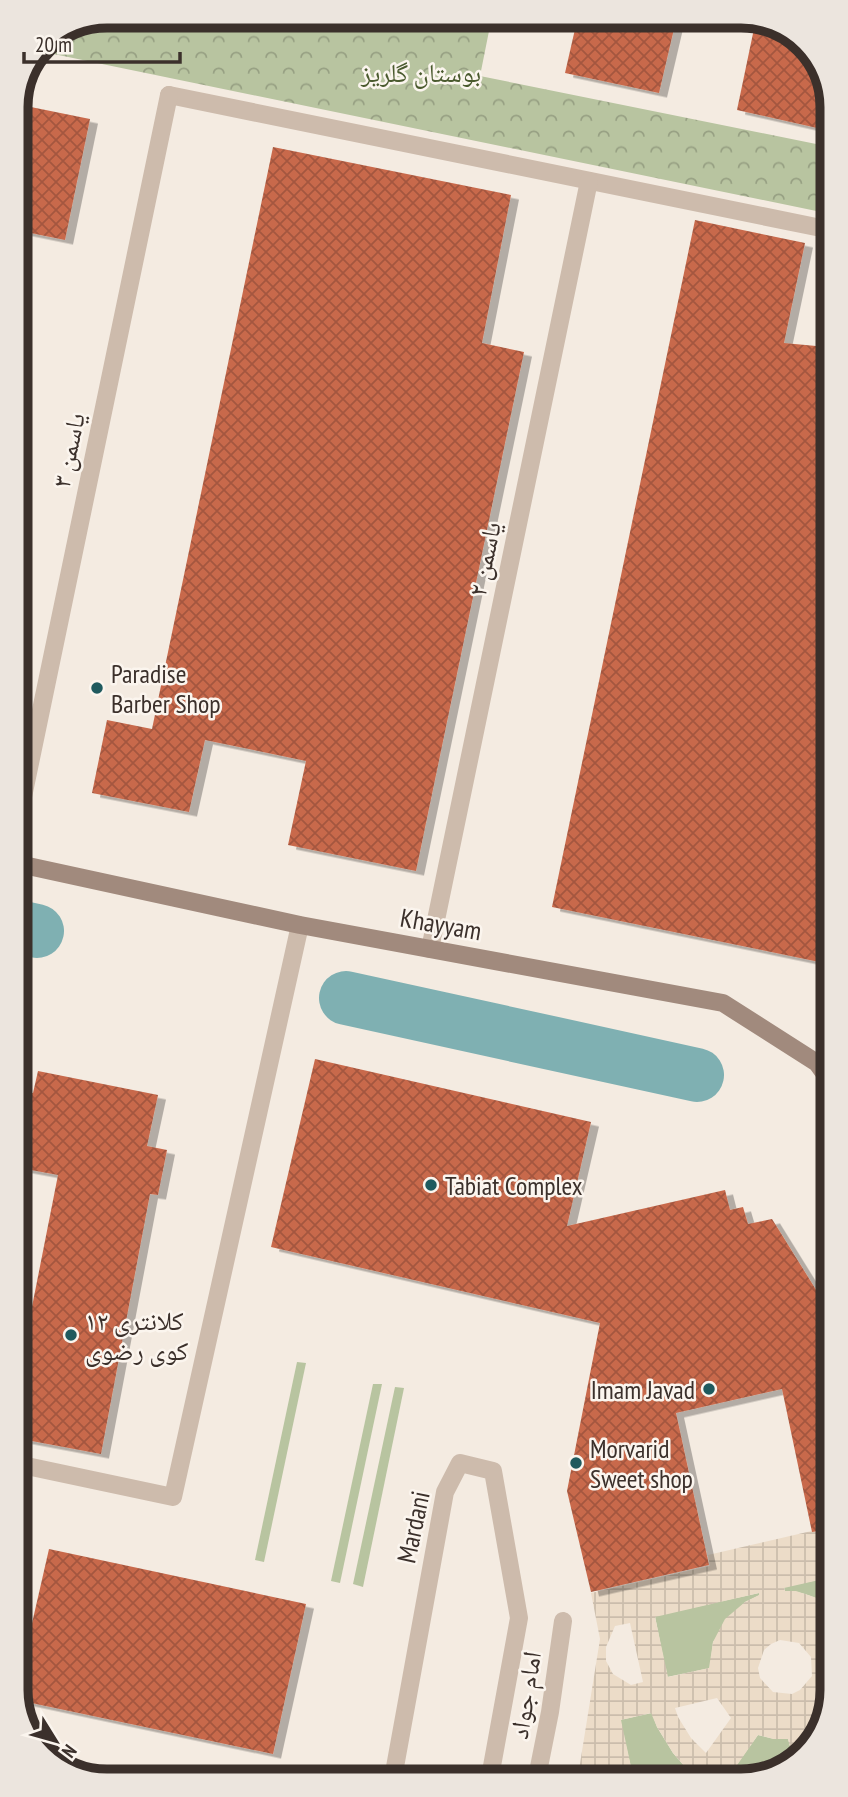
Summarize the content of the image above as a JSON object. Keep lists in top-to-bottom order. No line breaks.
{"streets":{"street":["یاسمن ۳","یاسمن ۲","Khayyam","Mardani","امام جواد"]},"crossings":[["یاسمن ۳","یاسمن ۲"],["یاسمن ۲","Khayyam"]],"parks":["بوستان گلریز"],"places":["Paradise Barber Shop","Tabiat Complex","کلانتری ۱۲ کوی رضوی","Imam Javad","Morvarid Sweet shop"],"scale_bar":"20 m","north":"bottom right"}
